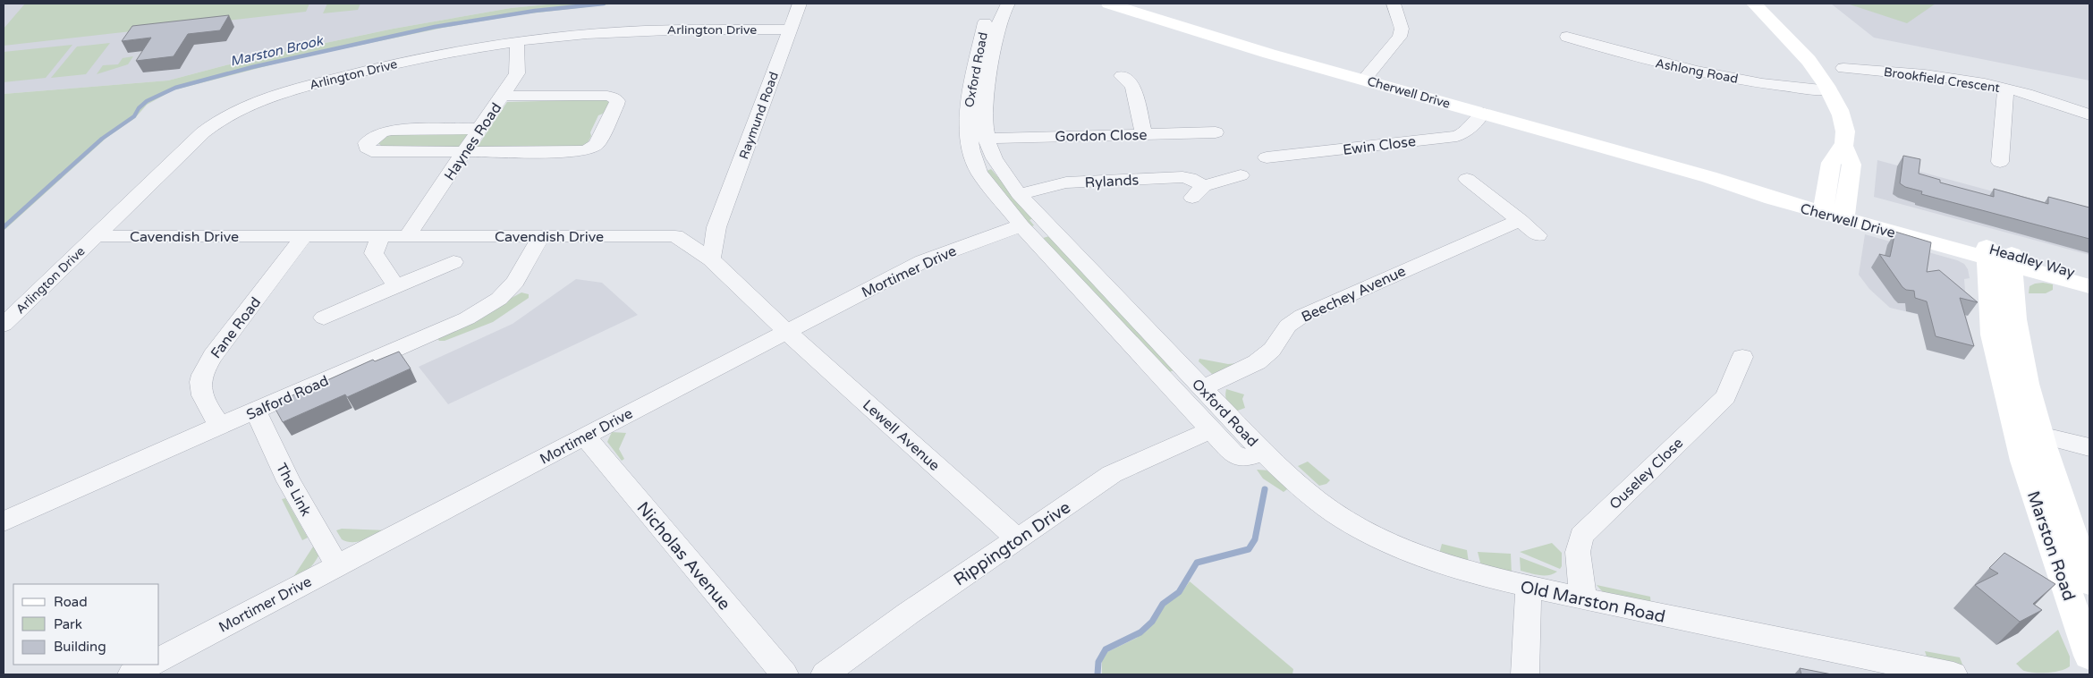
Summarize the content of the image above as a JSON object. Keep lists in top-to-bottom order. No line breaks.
{"streets":{"main road":["Cherwell Drive","Headley Way","Marston Road"],"street":["Arlington Drive","Oxford Road","Ashlong Road","Brookfield Crescent","Raymund Road","Gordon Close","Haynes Road","Ewin Close","Rylands","Cavendish Drive","Mortimer Drive","Beechey Avenue","Fane Road","Salford Road","Lewell Avenue","Ouseley Close","The Link","Rippington Drive","Nicholas Avenue","Old Marston Road"]},"crossings":[["Arlington Drive","Raymund Road"],["Arlington Drive","Haynes Road"],["Arlington Drive","Cavendish Drive"],["Oxford Road","Gordon Close"],["Oxford Road","Rylands"],["Oxford Road","Mortimer Drive"],["Oxford Road","Beechey Avenue"],["Oxford Road","Rippington Drive"],["Oxford Road","Old Marston Road"],["Cherwell Drive","Ewin Close"],["Cherwell Drive","Headley Way"],["Cherwell Drive","Marston Road"],["Haynes Road","Cavendish Drive"],["Cavendish Drive","Fane Road"],["Cavendish Drive","Salford Road"],["Headley Way","Marston Road"],["Mortimer Drive","Lewell Avenue"],["Mortimer Drive","The Link"],["Mortimer Drive","Nicholas Avenue"],["Fane Road","Salford Road"],["Salford Road","The Link"],["Lewell Avenue","Rippington Drive"],["Ouseley Close","Old Marston Road"]],"water":["Marston Brook"],"legend":["Road","Park","Building"]}
